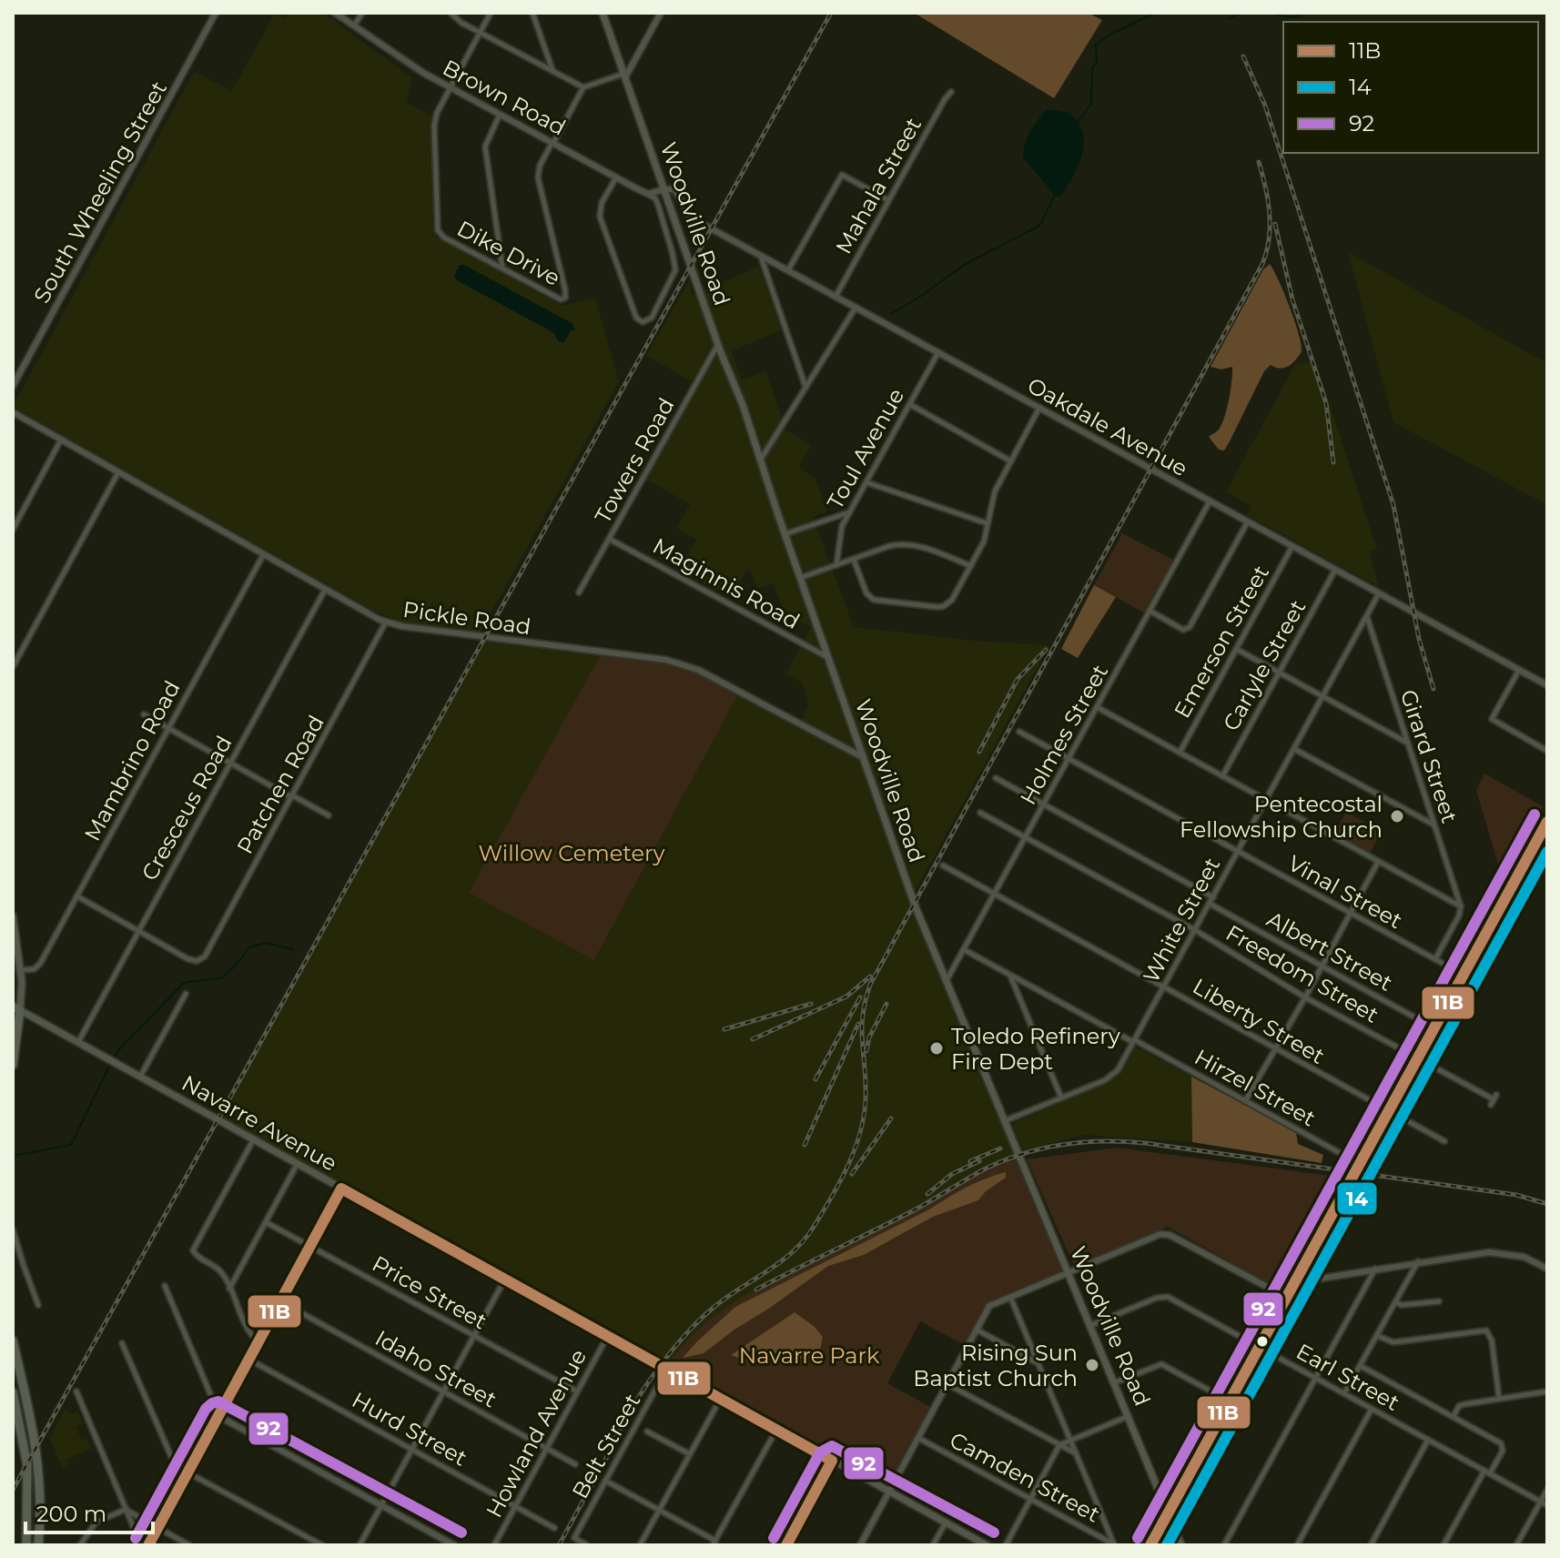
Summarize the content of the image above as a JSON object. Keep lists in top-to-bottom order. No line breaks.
{"streets":{"main road":["Woodville Road","Navarre Avenue"],"street":["Brown Road","Mahala Street","South Wheeling Street","Dike Drive","Oakdale Avenue","Toul Avenue","Towers Road","Maginnis Road","Pickle Road","Emerson Street","Carlyle Street","Holmes Street","Girard Street","Mambrino Road","Patchen Road","Cresceus Road","Vinal Street","White Street","Albert Street","Freedom Street","Liberty Street","Hirzel Street","Price Street","Idaho Street","Earl Street","Hurd Street","Howland Avenue","Belt Street","Camden Street"]},"crossings":[["Brown Road","Dike Drive"],["Mahala Street","Oakdale Avenue"],["Woodville Road","Oakdale Avenue"],["Woodville Road","Towers Road"],["Woodville Road","Maginnis Road"],["Woodville Road","Pickle Road"],["Woodville Road","Holmes Street"],["Woodville Road","Earl Street"],["Oakdale Avenue","Toul Avenue"],["Oakdale Avenue","Emerson Street"],["Oakdale Avenue","Carlyle Street"],["Oakdale Avenue","Holmes Street"],["Oakdale Avenue","White Street"],["Towers Road","Maginnis Road"],["Pickle Road","Mambrino Road"],["Pickle Road","Patchen Road"],["Pickle Road","Cresceus Road"],["Holmes Street","Vinal Street"],["Holmes Street","Freedom Street"],["Holmes Street","Liberty Street"],["Holmes Street","Hirzel Street"],["Girard Street","White Street"],["Patchen Road","Cresceus Road"],["Cresceus Road","Navarre Avenue"],["Vinal Street","White Street"],["White Street","Albert Street"],["White Street","Freedom Street"],["White Street","Liberty Street"],["White Street","Hirzel Street"],["Navarre Avenue","Howland Avenue"],["Navarre Avenue","Belt Street"],["Price Street","Howland Avenue"],["Idaho Street","Howland Avenue"],["Hurd Street","Howland Avenue"]],"parks":["Willow Cemetery","Navarre Park"],"places":["Pentecostal Fellowship Church","Toledo Refinery Fire Dept","Rising Sun Baptist Church"],"lines":["transit line 92","transit line 11B","transit line 14"],"legend":["11B","14","92"],"scale_bar":"200 m"}
